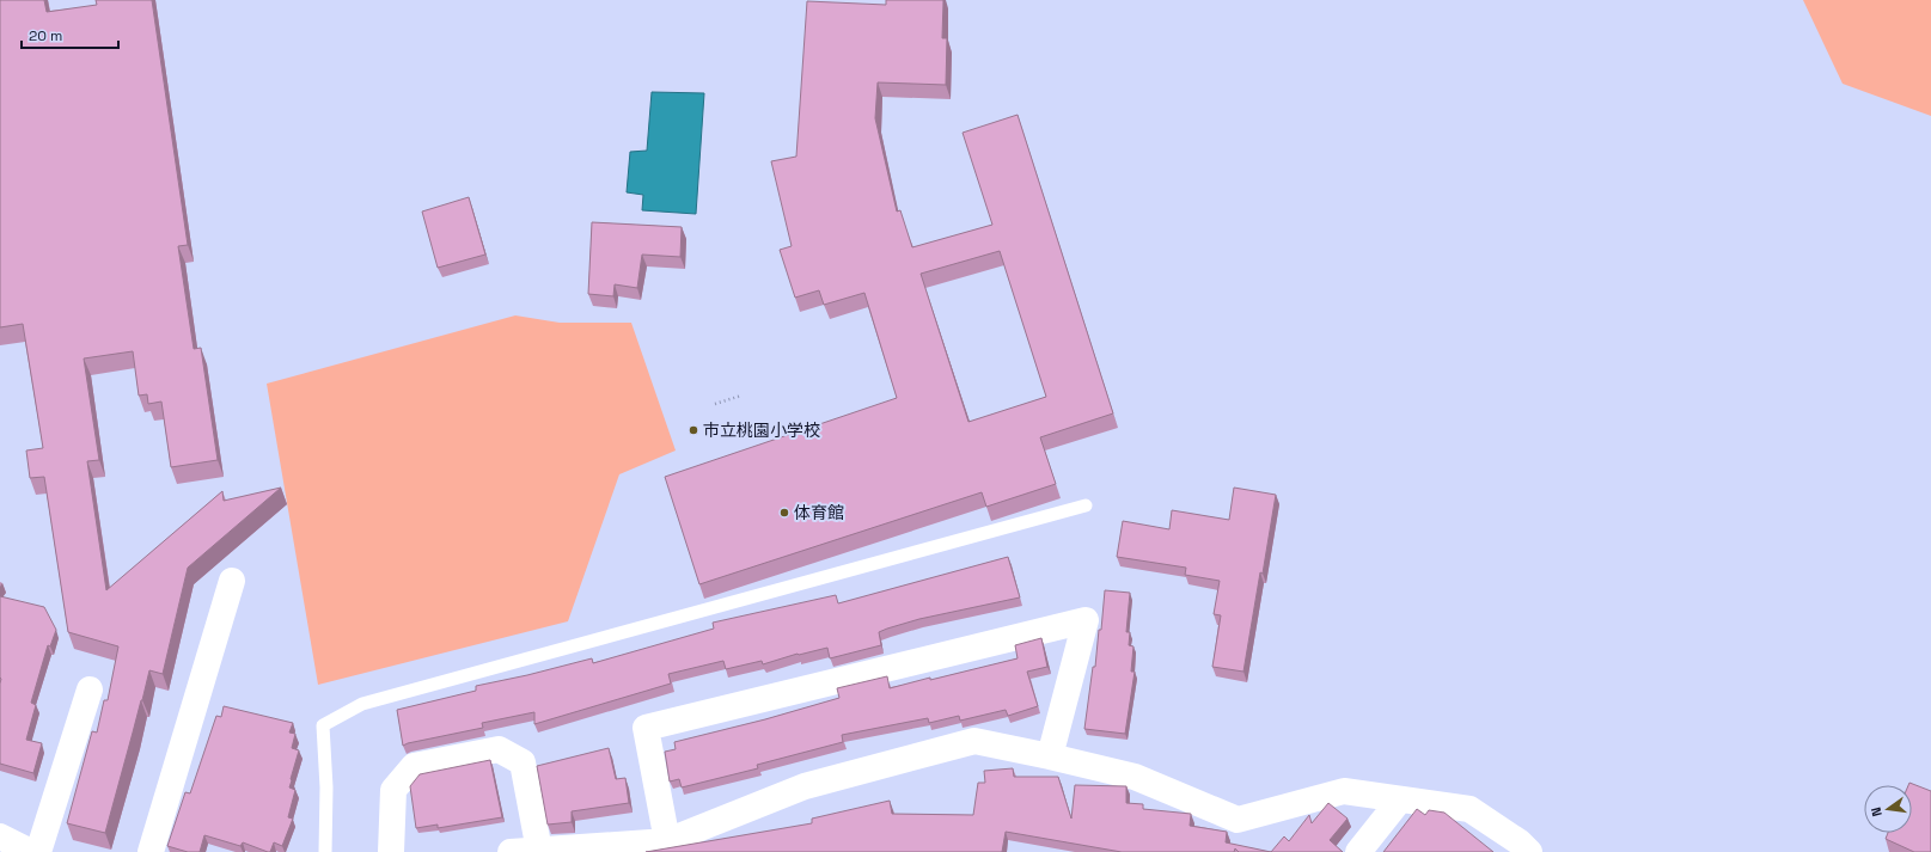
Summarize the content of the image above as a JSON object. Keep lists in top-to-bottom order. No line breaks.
{"places":["市立桃園小学校","体育館"],"scale_bar":"20 m","north":"left"}
